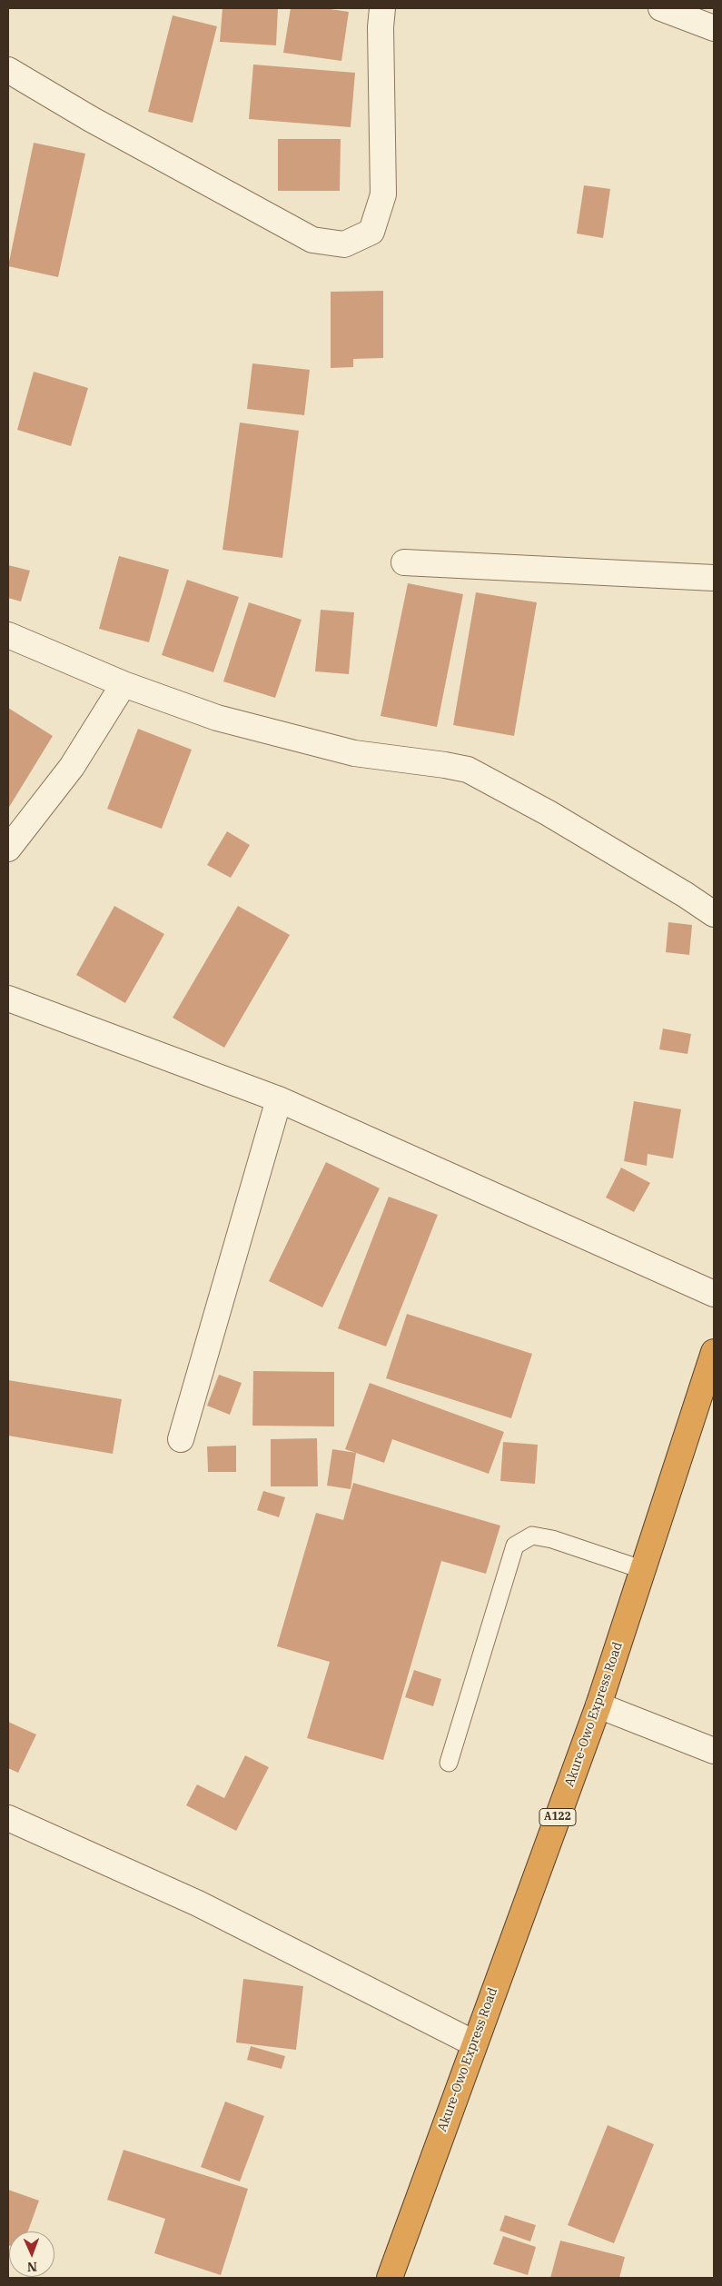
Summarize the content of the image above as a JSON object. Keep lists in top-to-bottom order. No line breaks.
{"streets":{"highway":["Akure-Owo Express Road","A122"]},"north":"bottom"}
